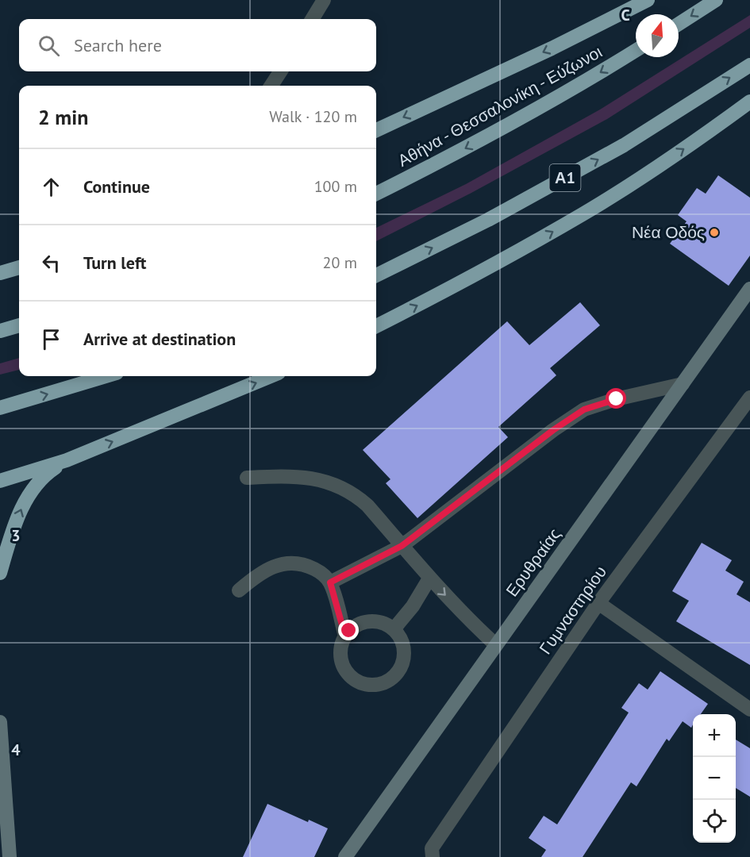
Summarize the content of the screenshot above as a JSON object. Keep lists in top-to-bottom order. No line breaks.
{"streets":{"highway":["Αθήνα - Θεσσαλονίκη - Εύζωνοι","Α1"],"main road":["Ερυθραίας"],"street":["Γυμναστηρίου"]},"places":["Νέα Οδός"],"north":"top","page":{"search":"Search here","heading":["2 min","Walk · 120 m"],"list":[["Continue","100 m"],["Turn left","20 m"],"Arrive at destination"],"map_buttons":["+","−"]},"grid":{"columns":["C"],"rows":["3","4"]}}
